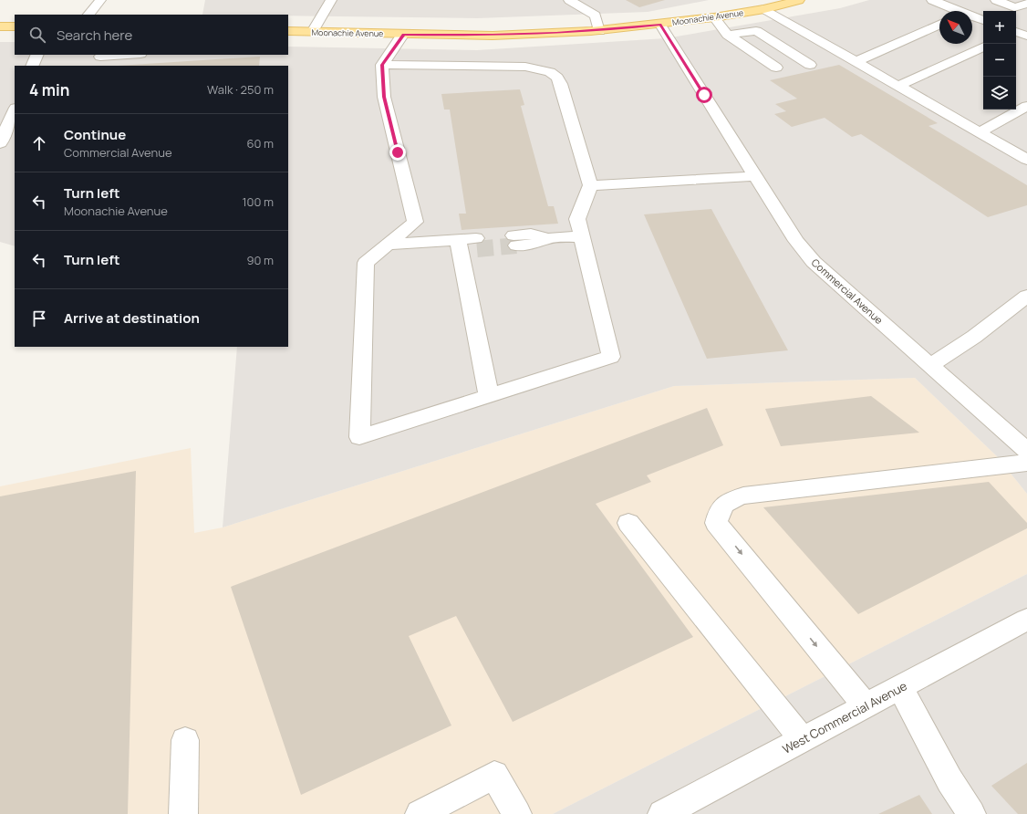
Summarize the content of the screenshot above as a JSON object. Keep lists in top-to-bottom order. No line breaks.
{"streets":{"main road":["Moonachie Avenue"],"street":["Commercial Avenue","West Commercial Avenue"]},"crossings":[["Moonachie Avenue","Commercial Avenue"]],"north":"top left","page":{"map_buttons":["+","−"],"search":"Search here","heading":["4 min","Walk · 250 m"],"list":[["Continue","Commercial Avenue","60 m"],["Turn left","Moonachie Avenue","100 m"],["Turn left","90 m"],"Arrive at destination"]}}
